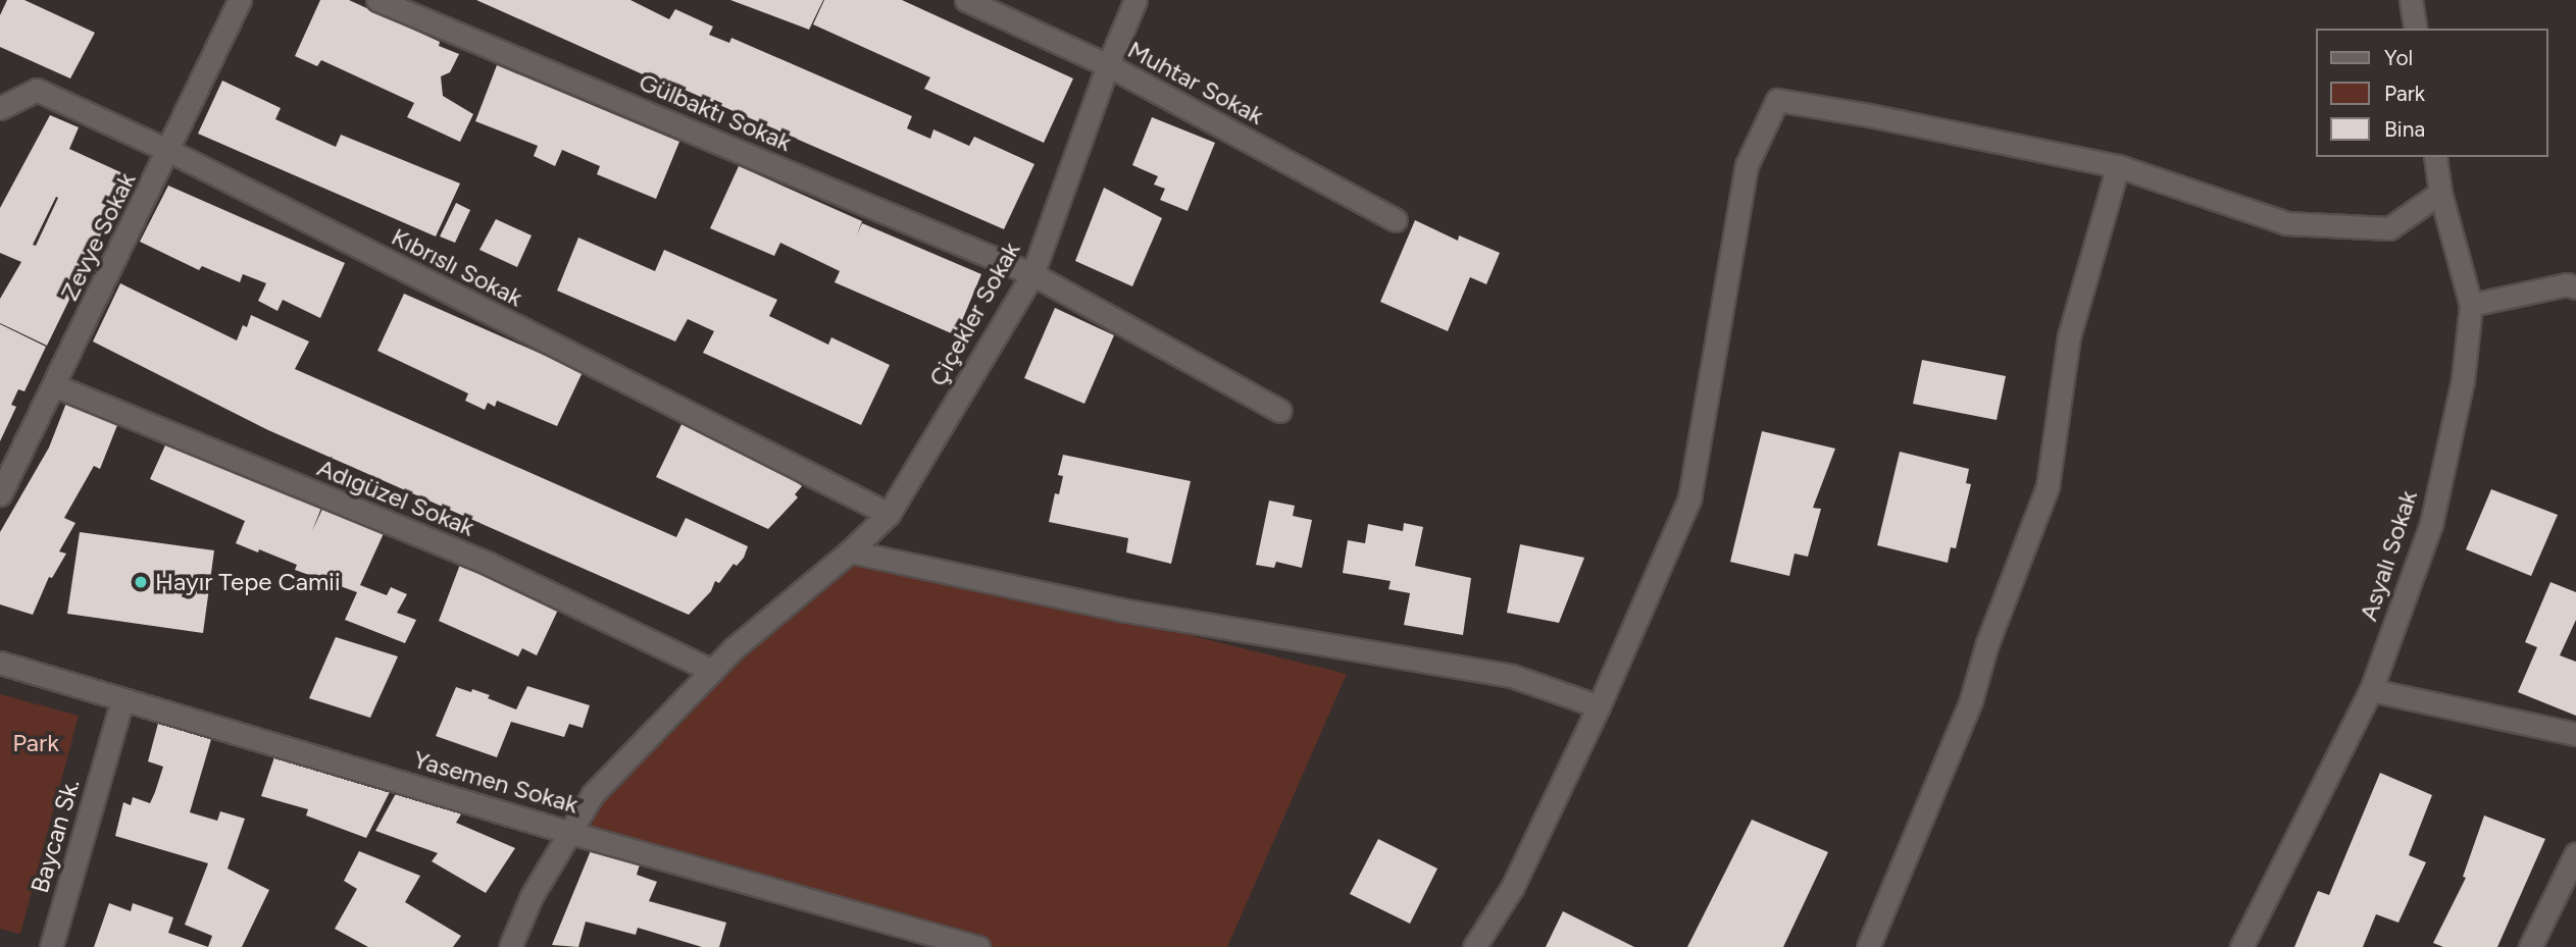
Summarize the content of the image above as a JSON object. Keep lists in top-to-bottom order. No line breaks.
{"streets":{"street":["Muhtar Sokak","Gülbaktı Sokak","Zevye Sokak","Kıbrıslı Sokak","Çiçekler Sokak","Adıgüzel Sokak","Asyalı Sokak","Yasemen Sokak","Baycan Sk."]},"crossings":[["Muhtar Sokak","Çiçekler Sokak"],["Gülbaktı Sokak","Çiçekler Sokak"],["Zevye Sokak","Kıbrıslı Sokak"],["Zevye Sokak","Adıgüzel Sokak"],["Kıbrıslı Sokak","Çiçekler Sokak"],["Çiçekler Sokak","Adıgüzel Sokak"],["Çiçekler Sokak","Yasemen Sokak"],["Yasemen Sokak","Baycan Sk."]],"parks":["Park"],"places":["Hayır Tepe Camii"],"legend":["Yol","Park","Bina"]}
